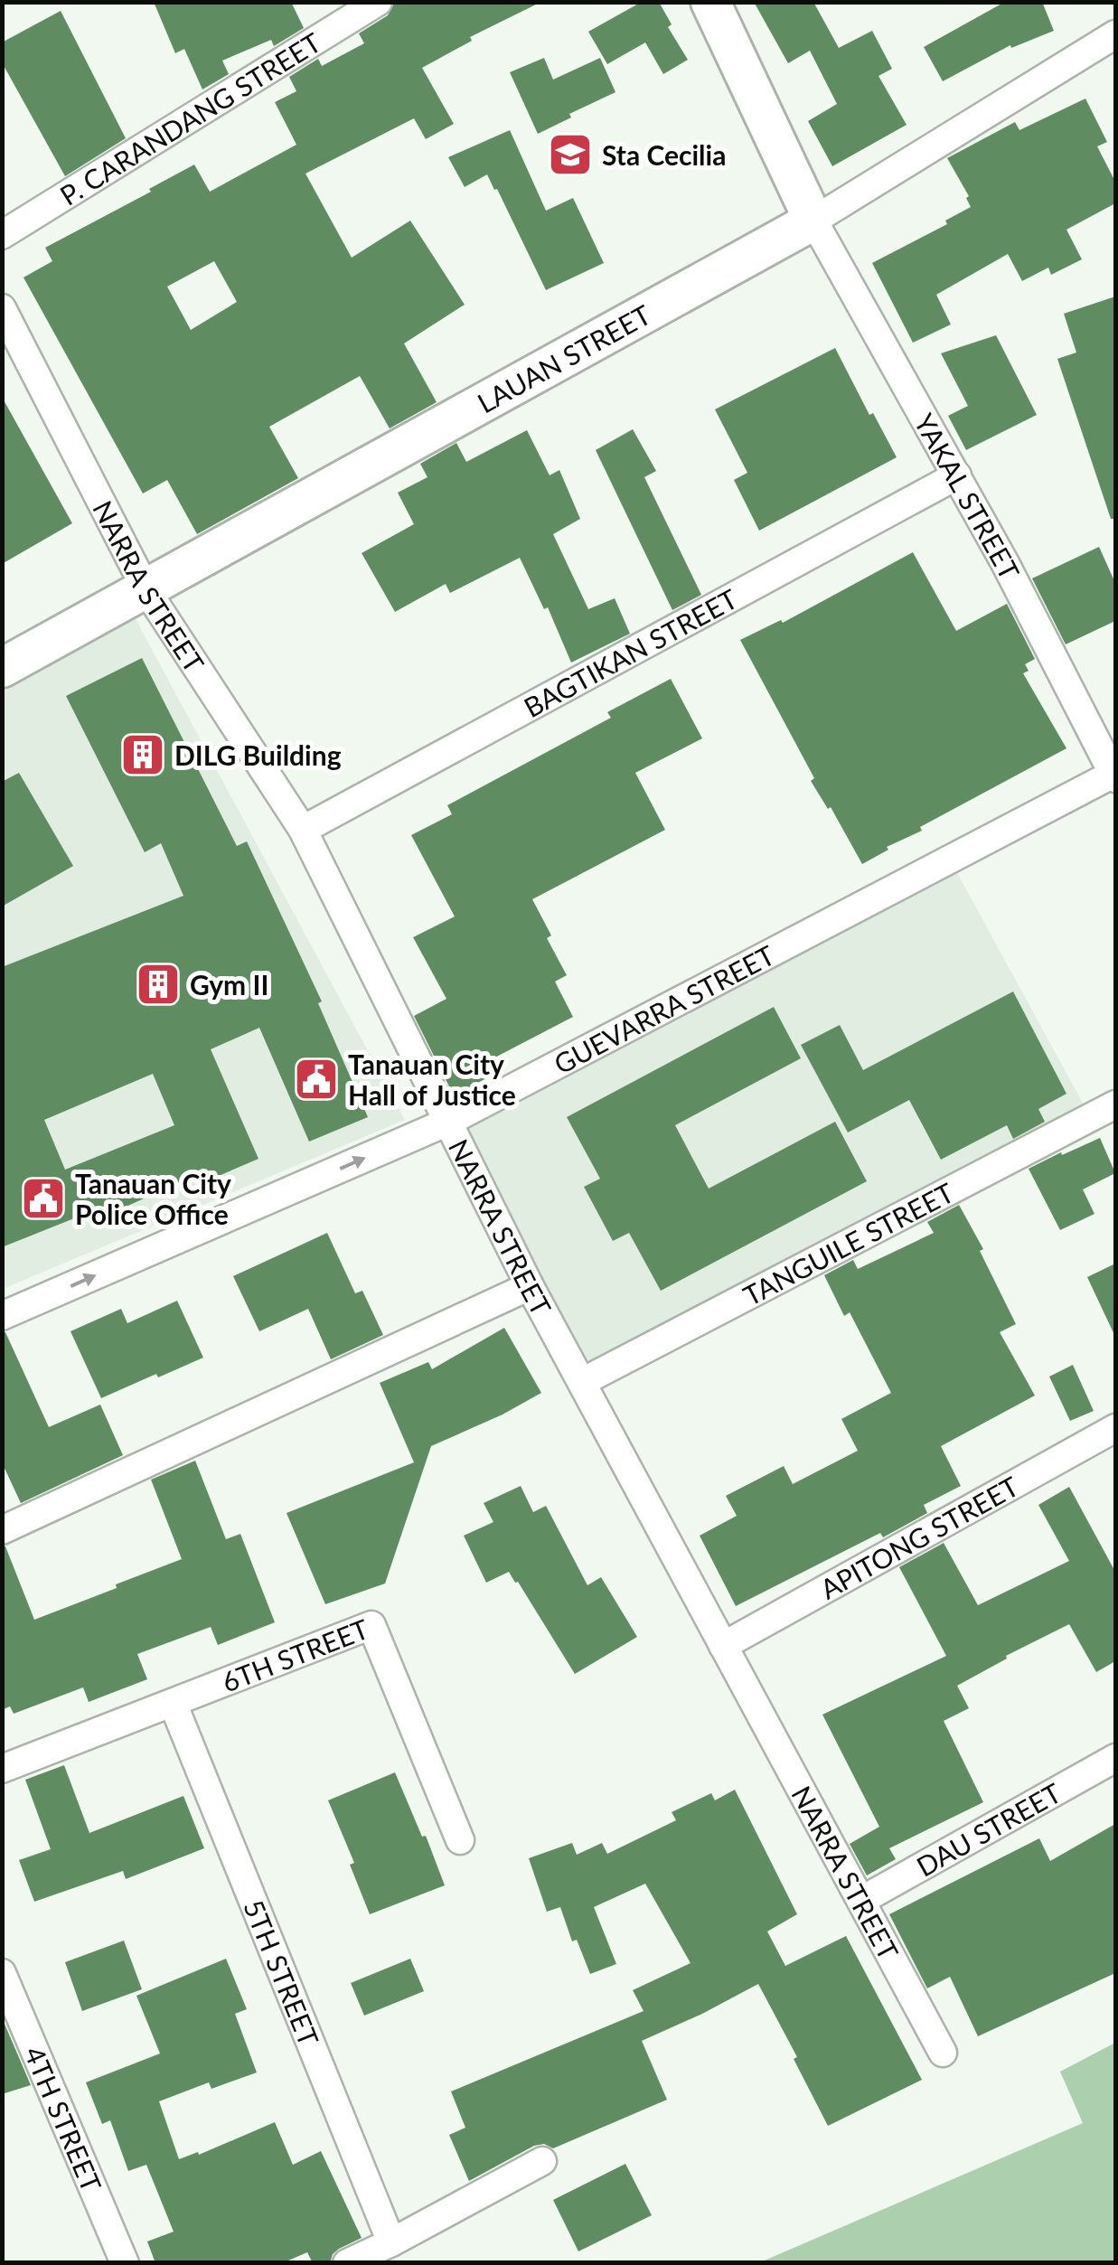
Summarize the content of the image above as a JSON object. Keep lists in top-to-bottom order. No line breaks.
{"streets":{"street":["P. CARANDANG STREET","LAUAN STREET","YAKAL STREET","NARRA STREET","BAGTIKAN STREET","GUEVARRA STREET","TANGUILE STREET","APITONG STREET","6TH STREET","DAU STREET","5TH STREET","4TH STREET"]},"crossings":[["LAUAN STREET","YAKAL STREET"],["LAUAN STREET","NARRA STREET"],["YAKAL STREET","BAGTIKAN STREET"],["YAKAL STREET","GUEVARRA STREET"],["NARRA STREET","BAGTIKAN STREET"],["NARRA STREET","GUEVARRA STREET"],["NARRA STREET","TANGUILE STREET"],["NARRA STREET","APITONG STREET"],["NARRA STREET","DAU STREET"],["6TH STREET","5TH STREET"]],"places":{"school or university":["Sta Cecilia"],"building":["DILG Building","Gym II"],"public building":["Tanauan City Hall of Justice","Tanauan City Police Office"]}}
